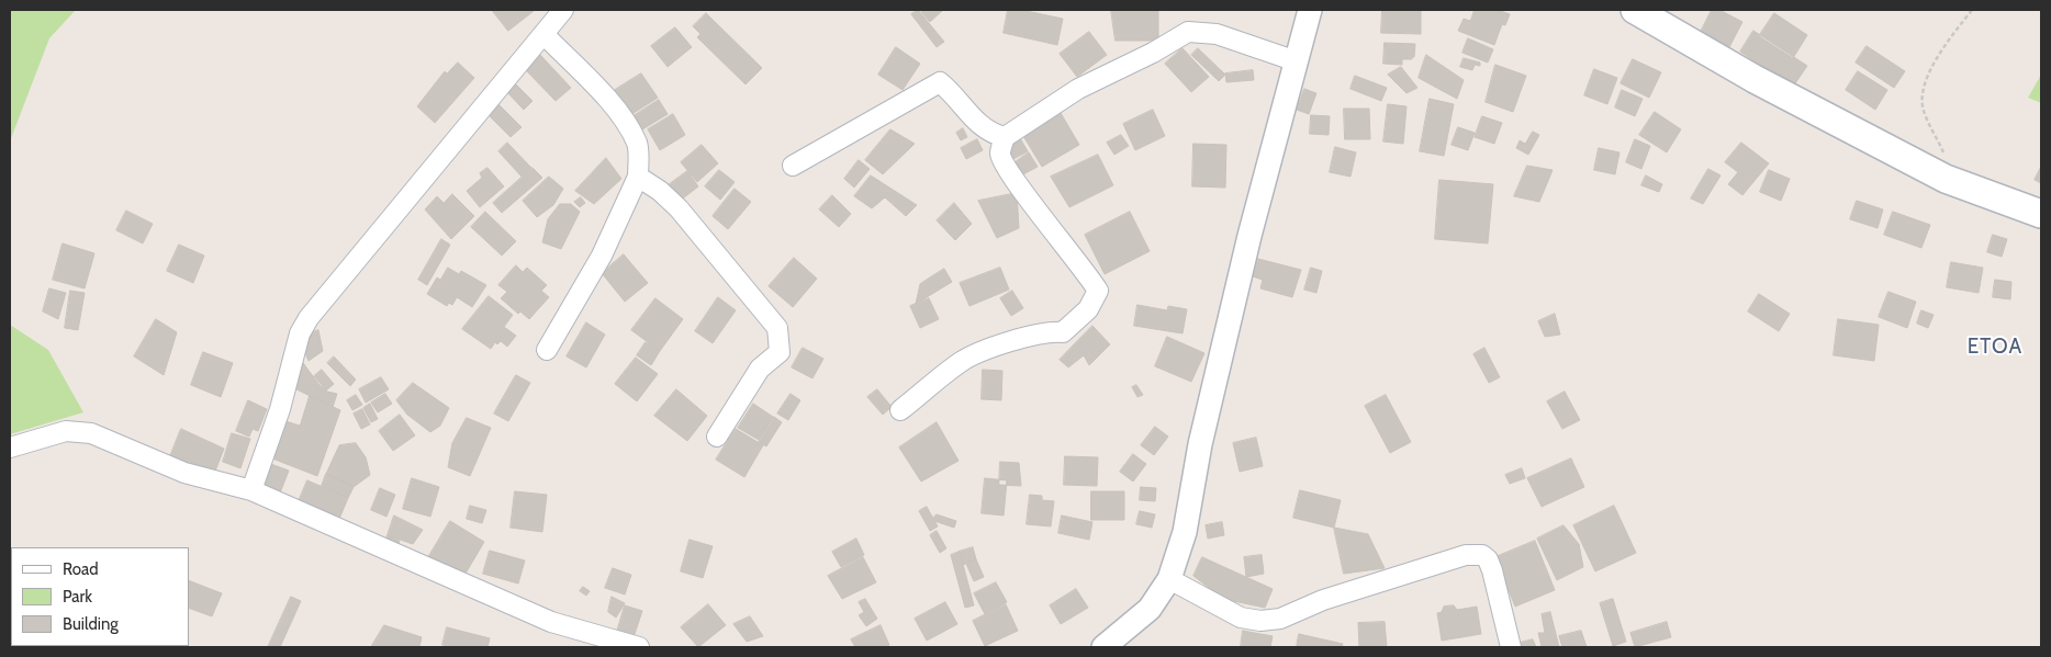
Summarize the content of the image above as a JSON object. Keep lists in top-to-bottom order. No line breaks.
{"districts":["ETOA"],"legend":["Road","Park","Building"]}
